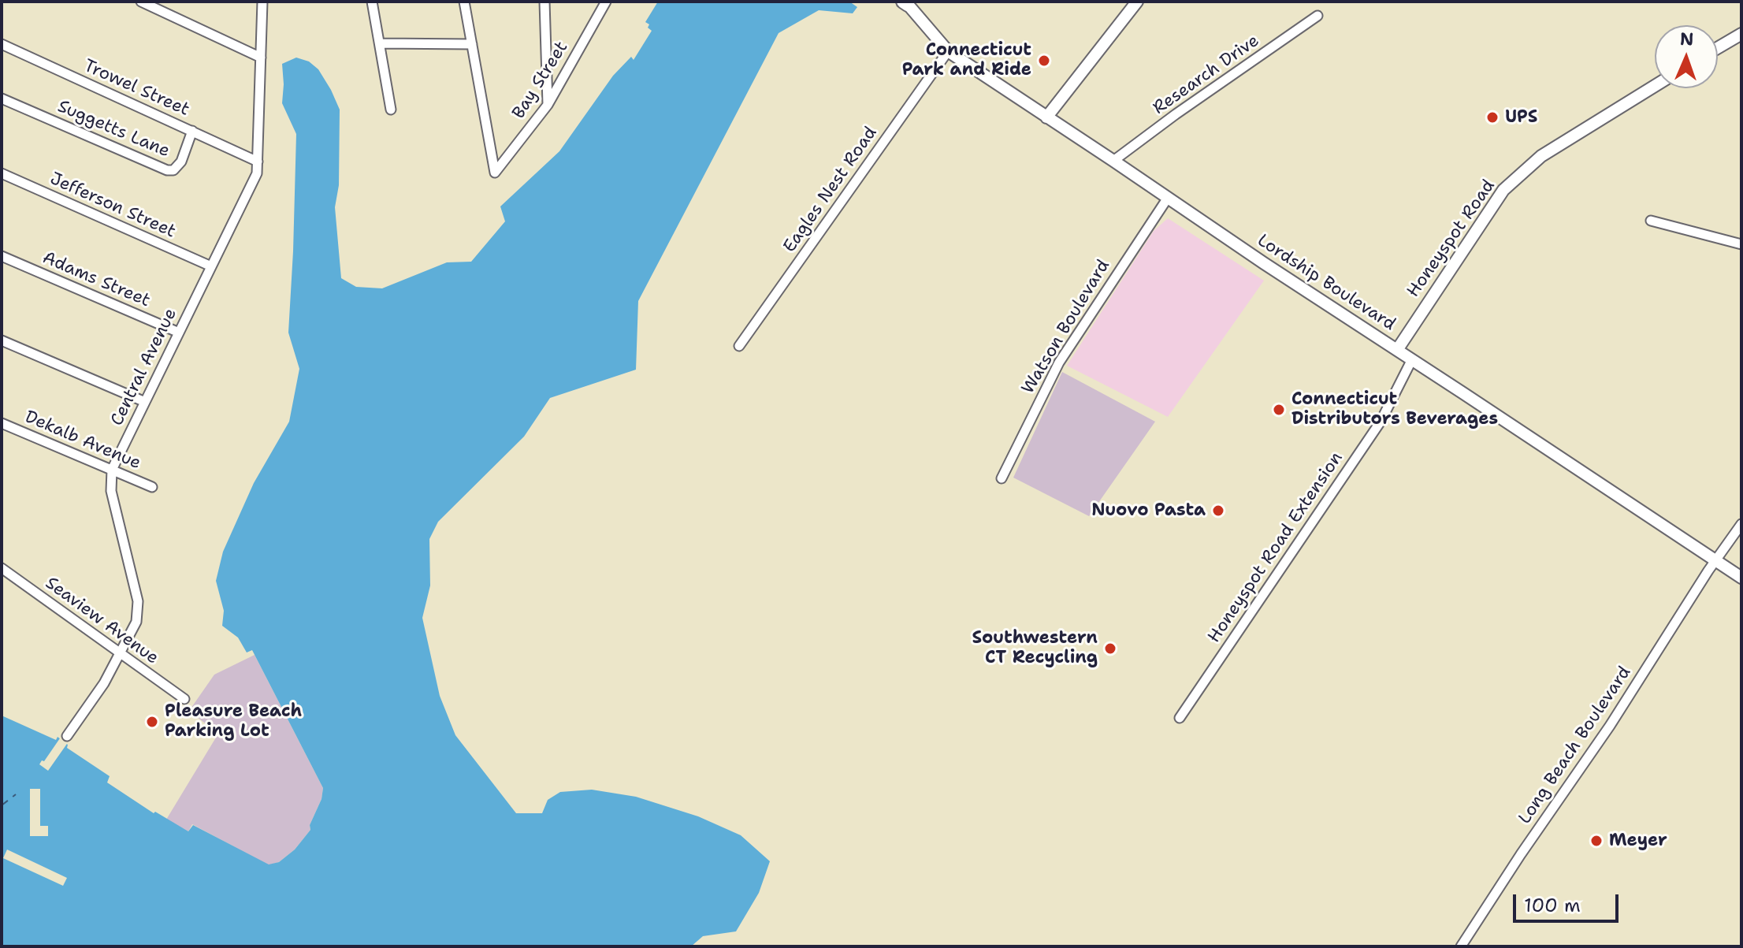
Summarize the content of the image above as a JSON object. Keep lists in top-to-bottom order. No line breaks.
{"streets":{"main road":["Honeyspot Road","Lordship Boulevard"],"street":["Research Drive","Bay Street","Trowel Street","Suggetts Lane","Eagles Nest Road","Jefferson Street","Adams Street","Watson Boulevard","Central Avenue","Dekalb Avenue","Honeyspot Road Extension","Seaview Avenue","Long Beach Boulevard"]},"crossings":[["Research Drive","Lordship Boulevard"],["Trowel Street","Suggetts Lane"],["Trowel Street","Central Avenue"],["Eagles Nest Road","Lordship Boulevard"],["Jefferson Street","Central Avenue"],["Honeyspot Road","Lordship Boulevard"],["Adams Street","Central Avenue"],["Lordship Boulevard","Watson Boulevard"],["Lordship Boulevard","Honeyspot Road Extension"],["Lordship Boulevard","Long Beach Boulevard"],["Central Avenue","Dekalb Avenue"],["Central Avenue","Seaview Avenue"]],"places":["Connecticut Park and Ride","UPS","Connecticut Distributors Beverages","Nuovo Pasta","Southwestern CT Recycling","Pleasure Beach Parking Lot","Meyer"],"scale_bar":"100 m","north":"top"}
